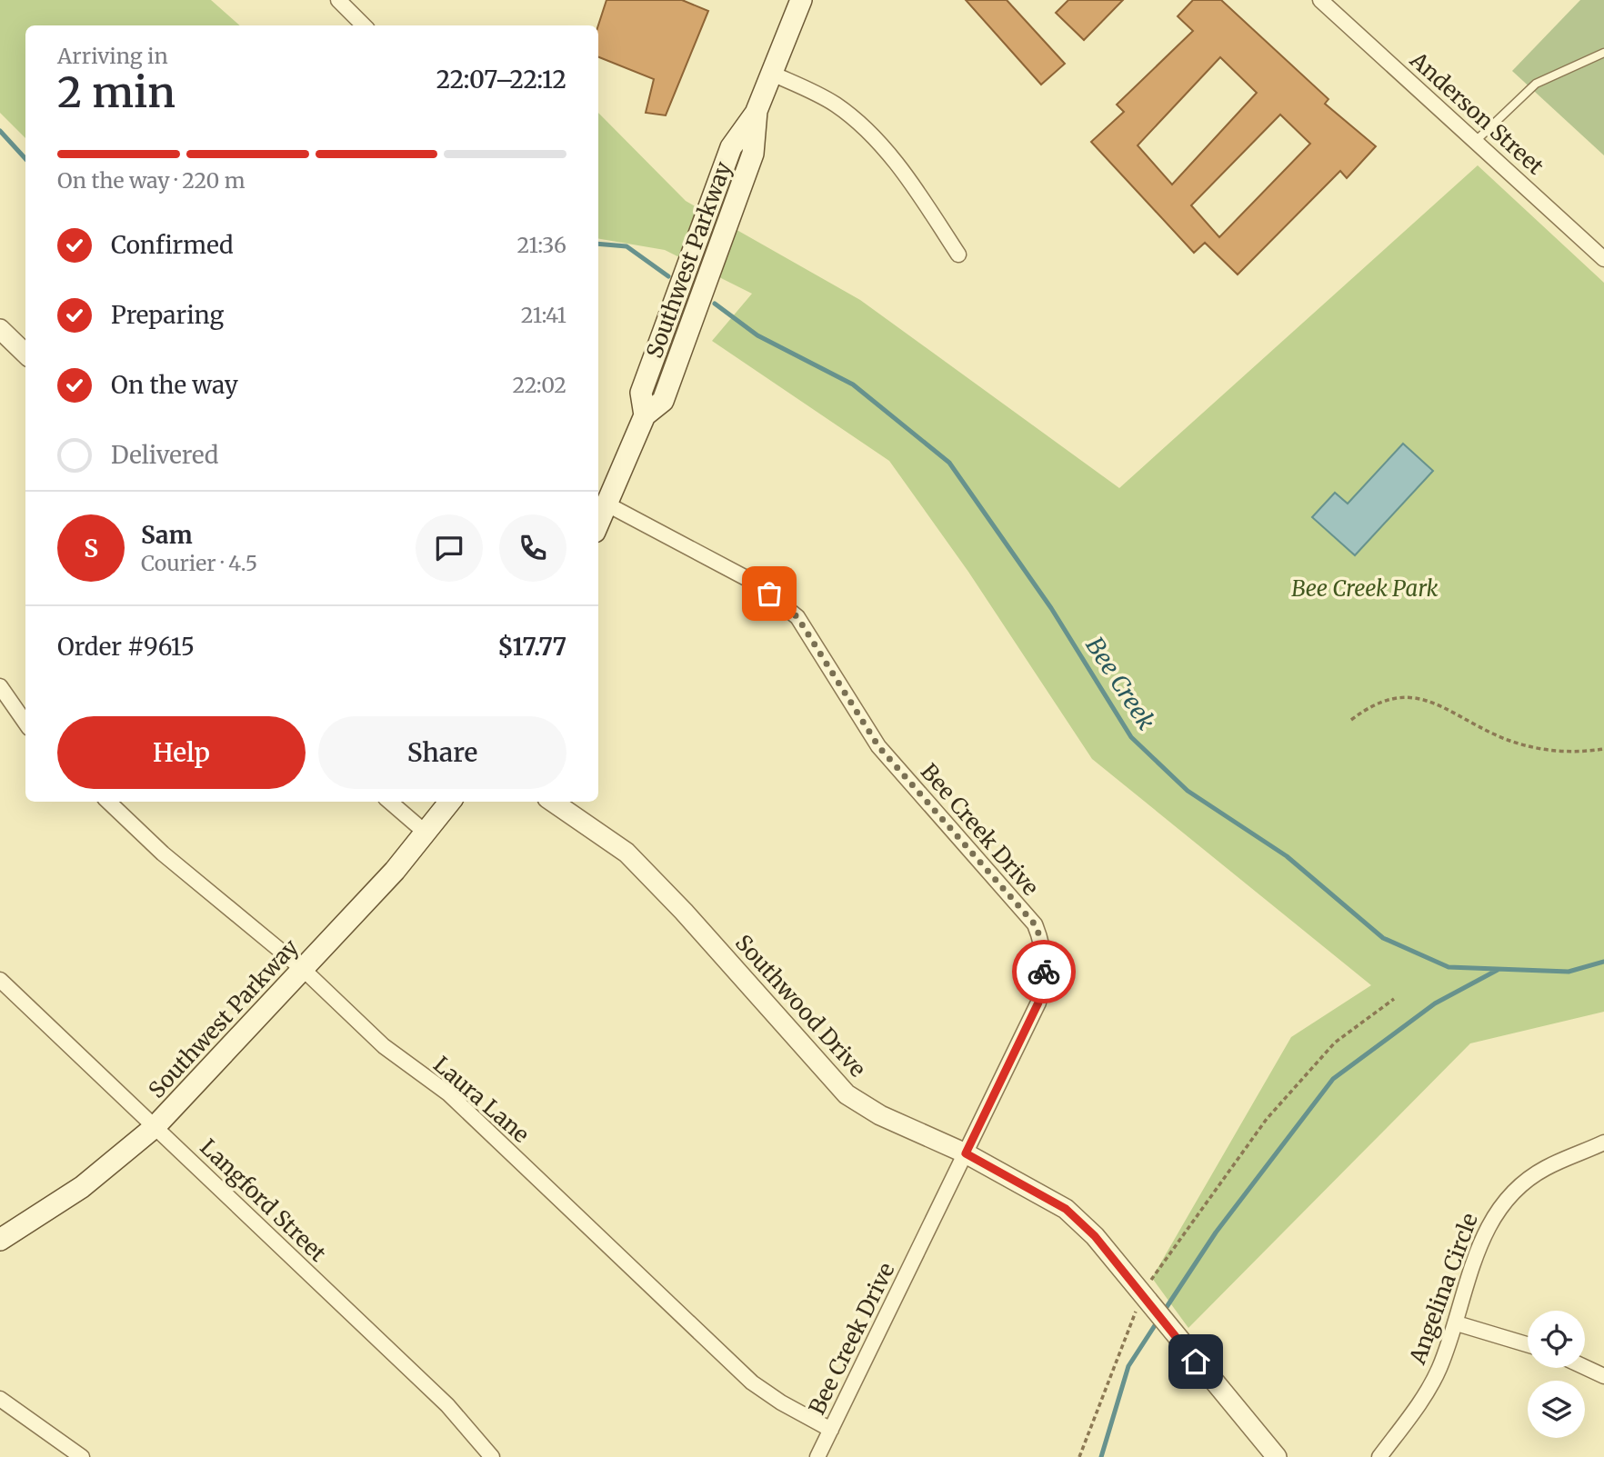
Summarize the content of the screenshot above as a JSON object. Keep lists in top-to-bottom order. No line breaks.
{"streets":{"main road":["Southwest Parkway"],"street":["Anderson Street","Bee Creek Drive","Southwood Drive","Laura Lane","Langford Street","Angelina Circle"]},"crossings":[["Southwest Parkway","Bee Creek Drive"],["Southwest Parkway","Laura Lane"],["Southwest Parkway","Langford Street"],["Bee Creek Drive","Southwood Drive"],["Bee Creek Drive","Laura Lane"]],"water":["Bee Creek"],"parks":["Bee Creek Park"],"page":{"heading":["2 min","Arriving in","22:07–22:12"],"panel":["Sam","Courier · 4.5","Order #9615","$17.77"],"bar":"On the way · 220 m","list":[["Confirmed","21:36"],["Preparing","21:41"],["On the way","22:02"],"Delivered"],"round":"S","buttons":["Help","Share"]}}
